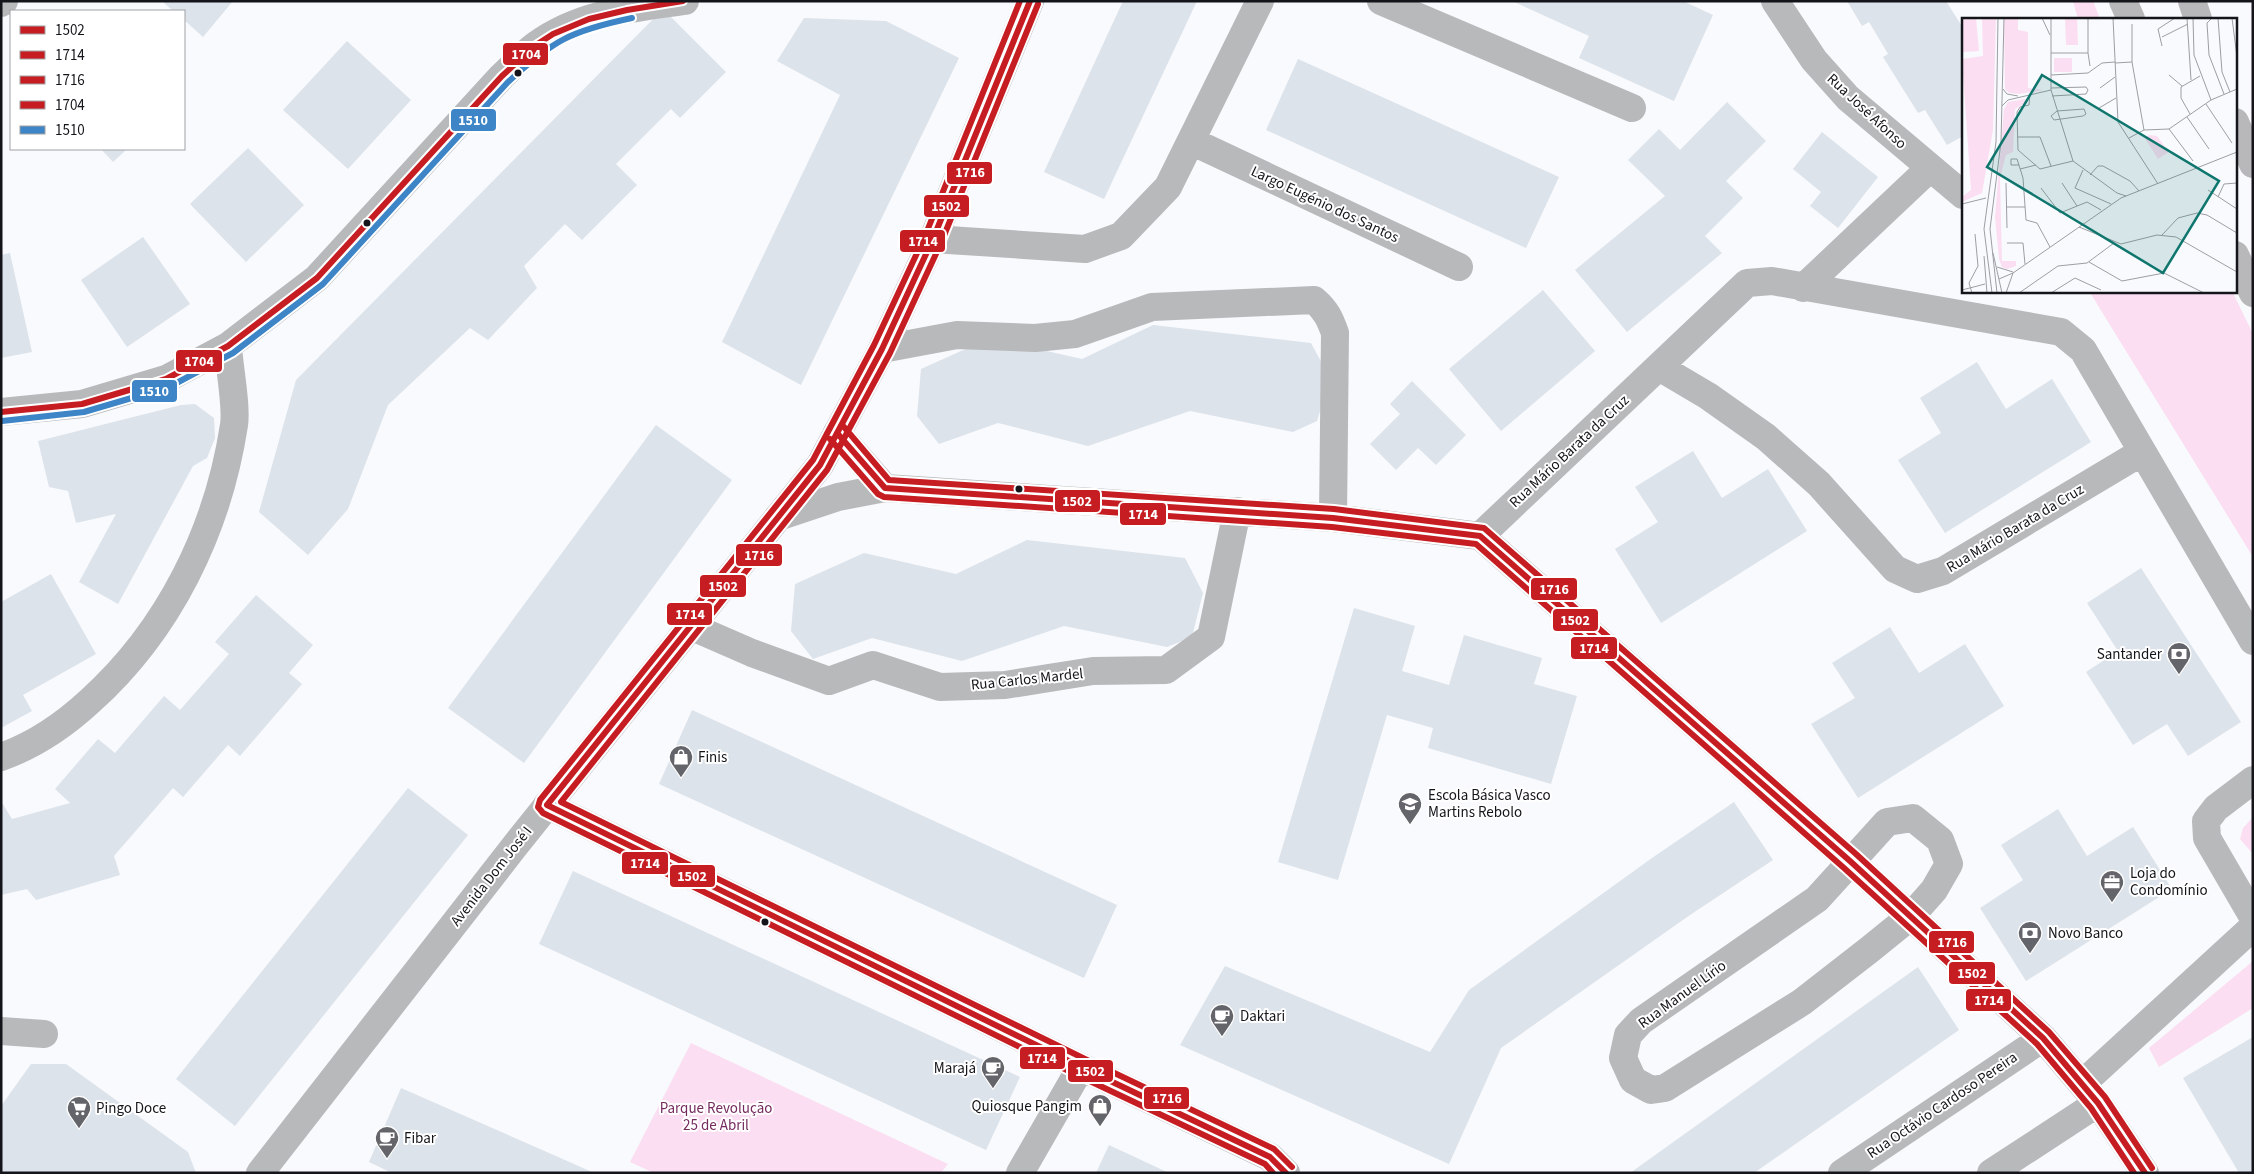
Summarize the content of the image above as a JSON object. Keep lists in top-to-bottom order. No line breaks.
{"streets":{"street":["Rua José Afonso","Largo Eugénio dos Santos","Rua Mário Barata da Cruz","Rua Carlos Mardel","Avenida Dom José I","Rua Manuel Lírio","Rua Octávio Cardoso Pereira"]},"crossings":[["Rua Carlos Mardel","Avenida Dom José I"]],"parks":["Parque Revolução 25 de Abril"],"places":{"bank":["Santander","Novo Banco"],"shop":["Finis","Quiosque Pangim"],"school or university":["Escola Básica Vasco Martins Rebolo"],"office":["Loja do Condomínio"],"cafe":["Daktari","Marajá","Fibar"],"supermarket":["Pingo Doce"]},"lines":["transit line 1502","transit line 1714","transit line 1704","transit line 1716","transit line 1510"],"legend":["1502","1714","1716","1704","1510"]}
